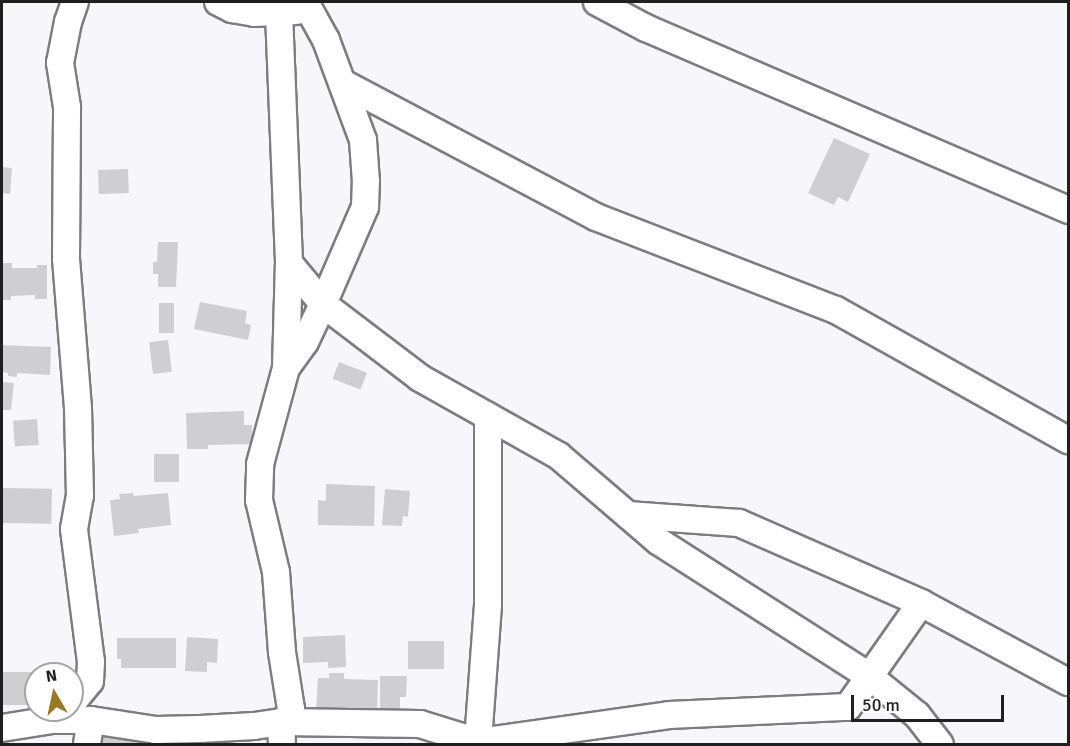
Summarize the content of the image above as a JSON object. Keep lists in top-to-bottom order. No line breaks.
{"scale_bar":"50 m","north":"top"}
